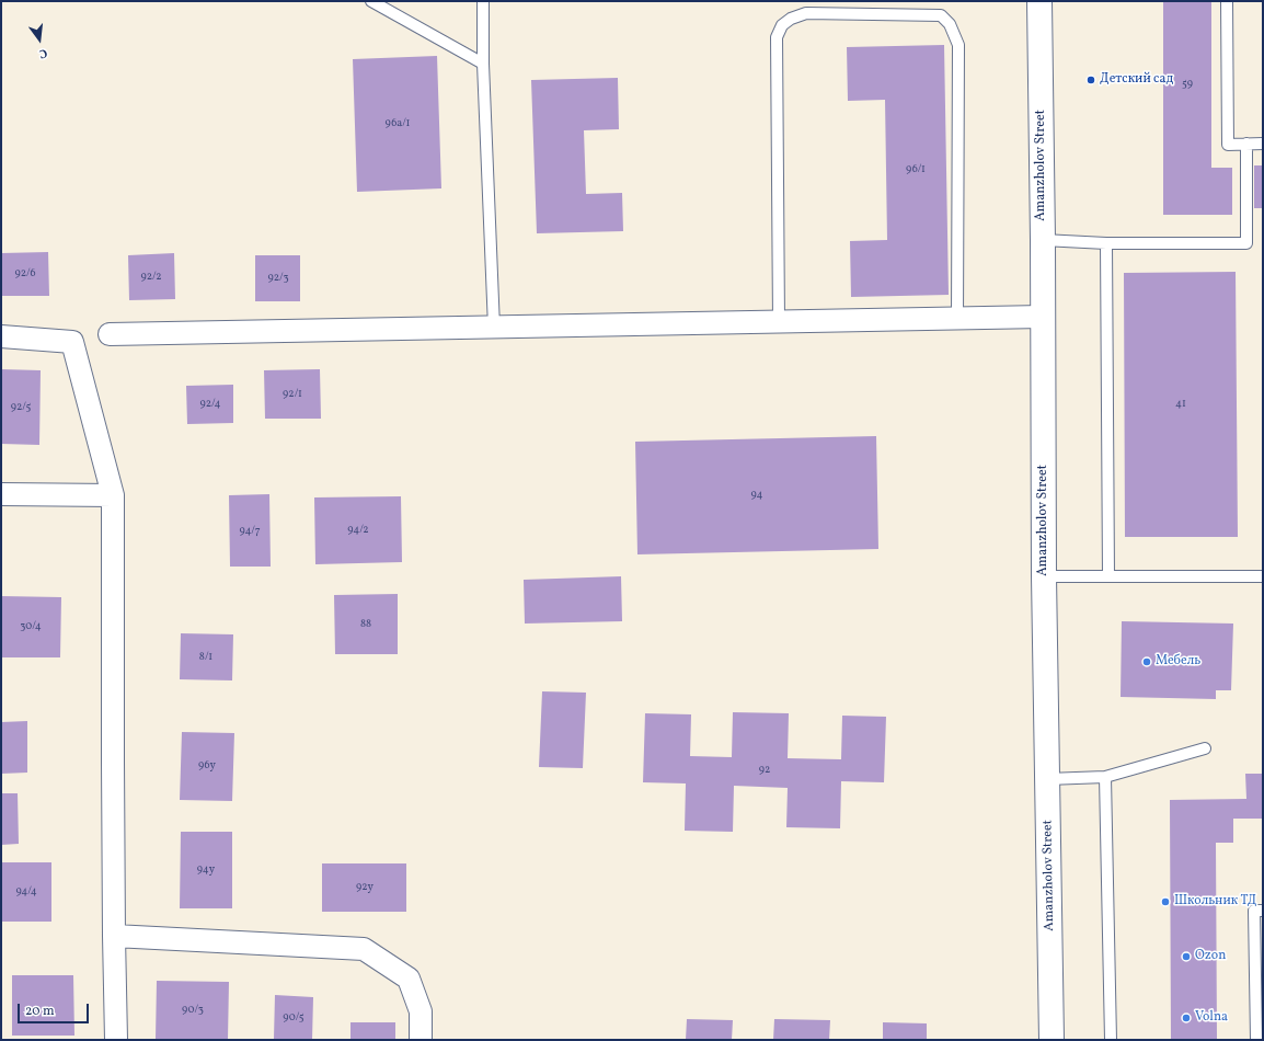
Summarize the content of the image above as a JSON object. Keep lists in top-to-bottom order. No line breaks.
{"streets":{"main road":["Amanzholov Street"]},"places":["Детский сад","Мебель","Школьник ТД","Ozon","Volna"],"house_numbers":["59","96а/1","96/1","92/6","92/2","92/3","92/1","92/4","41","92/5","94","94/2","94/7","88","30/4","8/1","96у","92","94у","92у","94/4","90/3","90/5"],"scale_bar":"20 m","north":"bottom"}
